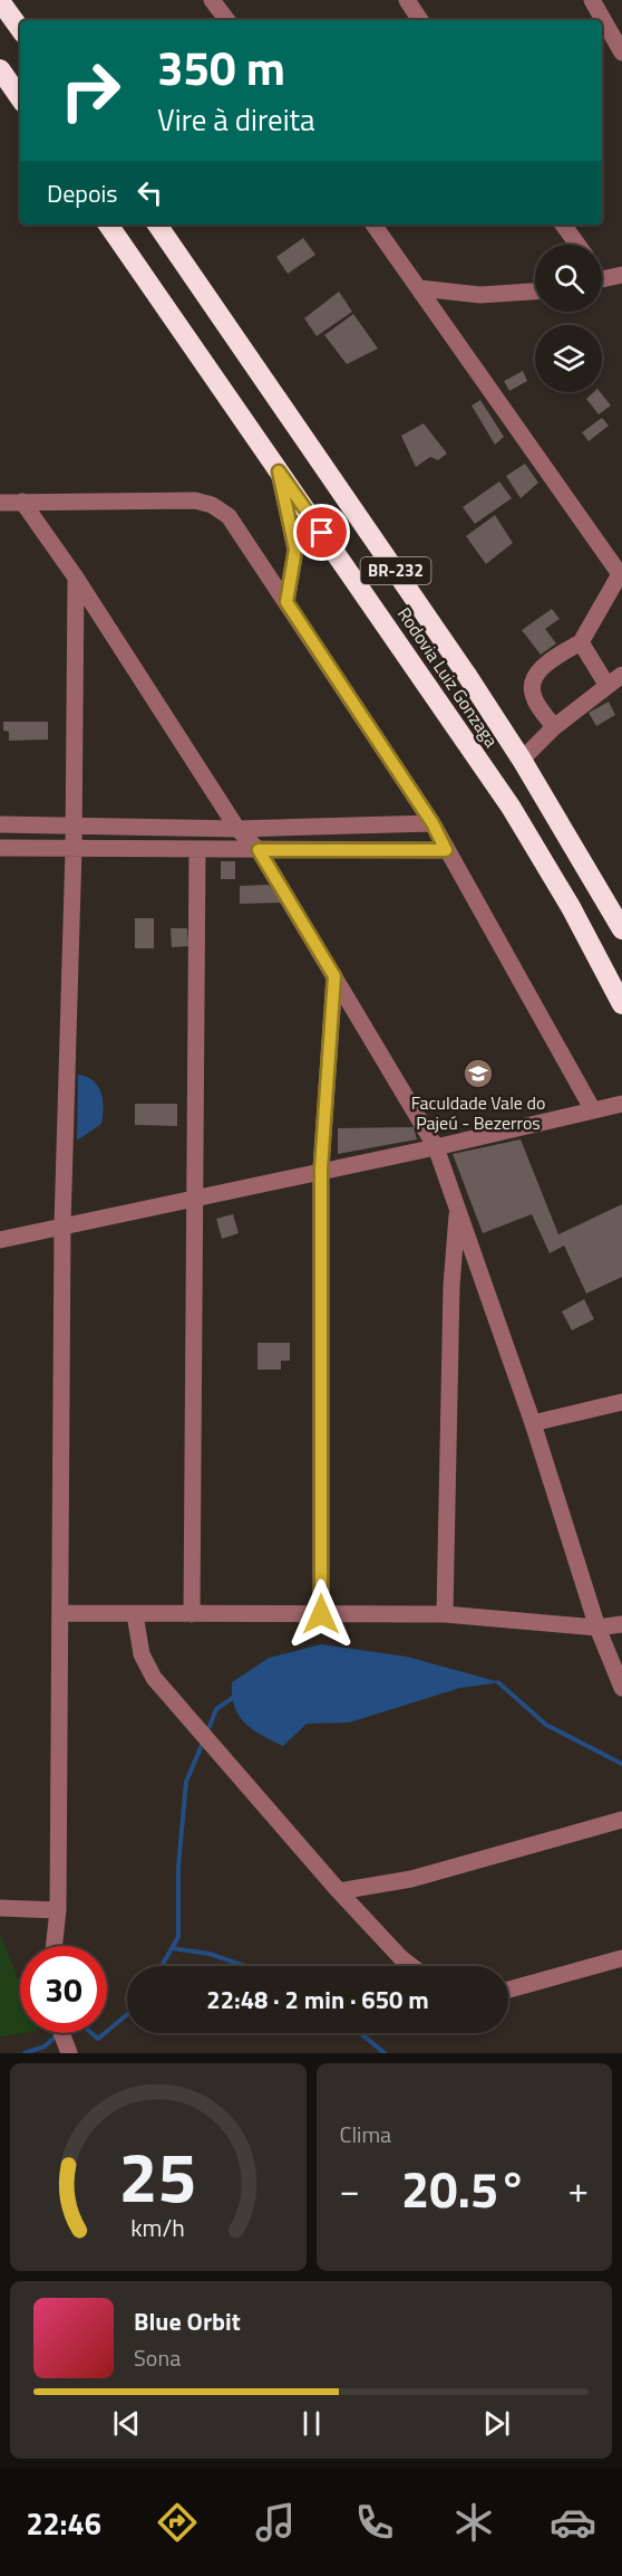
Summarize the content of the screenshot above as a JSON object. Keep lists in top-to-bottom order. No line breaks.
{"streets":{"highway":["BR-232","Rodovia Luiz Gonzaga"]},"places":{"school or university":["Faculdade Vale do Pajeú - Bezerros"]},"page":{"turn":["350 m","Vire à direita"],"then":"Depois","limit":"30","trip":"22:48 · 2 min · 650 m","tile":"Clima","heat":["−","20.5°","+"],"song":["Blue Orbit","Sona"],"tabs":"22:46","gauge":["25","km/h"]}}
